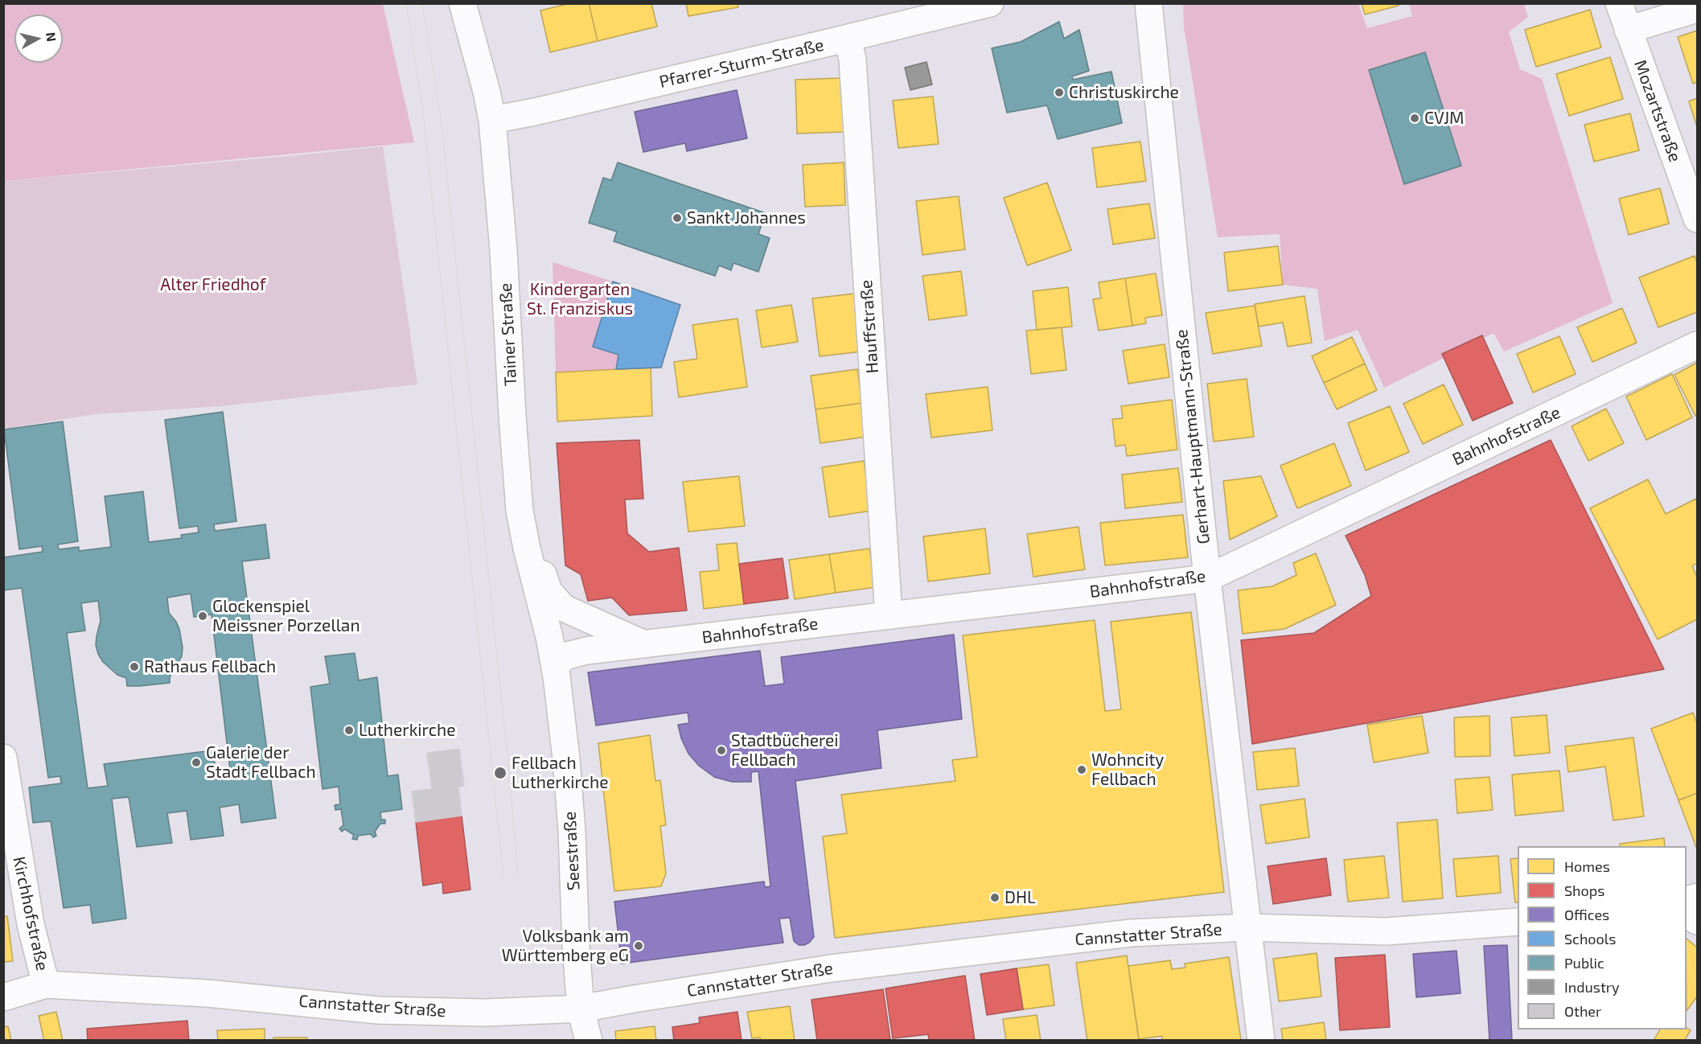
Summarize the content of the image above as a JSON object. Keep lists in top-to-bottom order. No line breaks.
{"streets":{"street":["Pfarrer-Sturm-Straße","Mozartstraße","Hauffstraße","Tainer Straße","Bahnhofstraße","Gerhart-Hauptmann-Straße","Seestraße","Kirchhofstraße","Cannstatter Straße"]},"crossings":[["Pfarrer-Sturm-Straße","Hauffstraße"],["Pfarrer-Sturm-Straße","Tainer Straße"],["Hauffstraße","Bahnhofstraße"],["Tainer Straße","Bahnhofstraße"],["Tainer Straße","Seestraße"],["Bahnhofstraße","Gerhart-Hauptmann-Straße"],["Bahnhofstraße","Seestraße"],["Gerhart-Hauptmann-Straße","Cannstatter Straße"],["Seestraße","Cannstatter Straße"],["Kirchhofstraße","Cannstatter Straße"]],"parks":["Alter Friedhof","Kindergarten St. Franziskus"],"places":["Christuskirche","CVJM","Sankt Johannes","Glockenspiel Meissner Porzellan","Rathaus Fellbach","Lutherkirche","Stadtbücherei Fellbach","Galerie der Stadt Fellbach","Wohncity Fellbach","Fellbach Lutherkirche","DHL","Volksbank am Württemberg eG"],"legend":["Homes","Shops","Offices","Schools","Public","Industry","Other"],"north":"right"}
